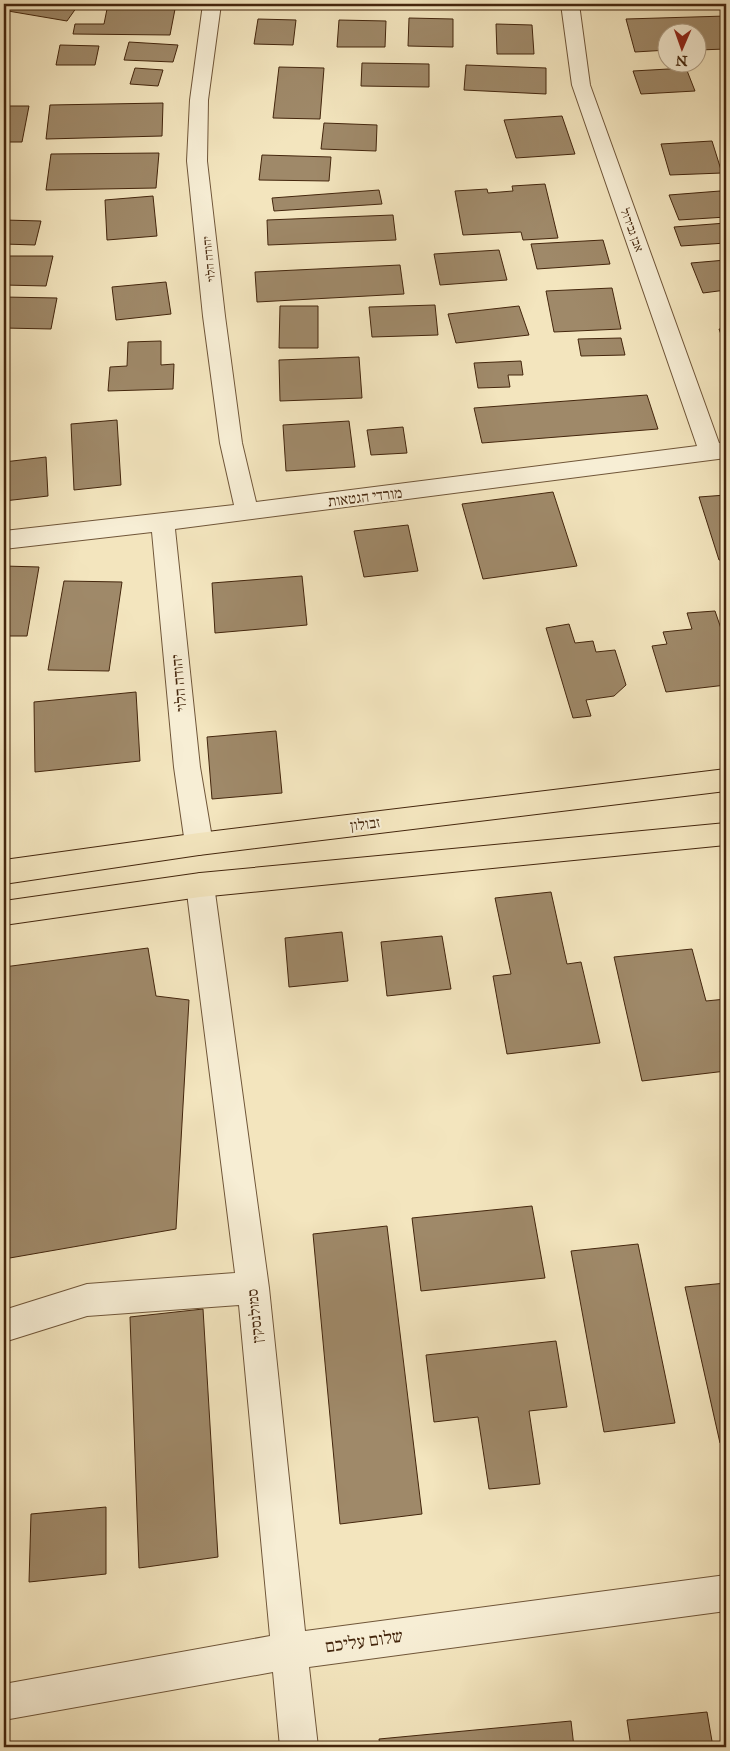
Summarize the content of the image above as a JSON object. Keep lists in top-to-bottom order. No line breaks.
{"streets":{"main road":["זבולון"],"street":["אבן גבירול","יהודה הלוי","מורדי הגטאות","סמולנסקין","שלום עליכם"]},"crossings":[["אבן גבירול","מורדי הגטאות"],["יהודה הלוי","מורדי הגטאות"],["יהודה הלוי","זבולון"],["סמולנסקין","שלום עליכם"]],"north":"bottom"}
